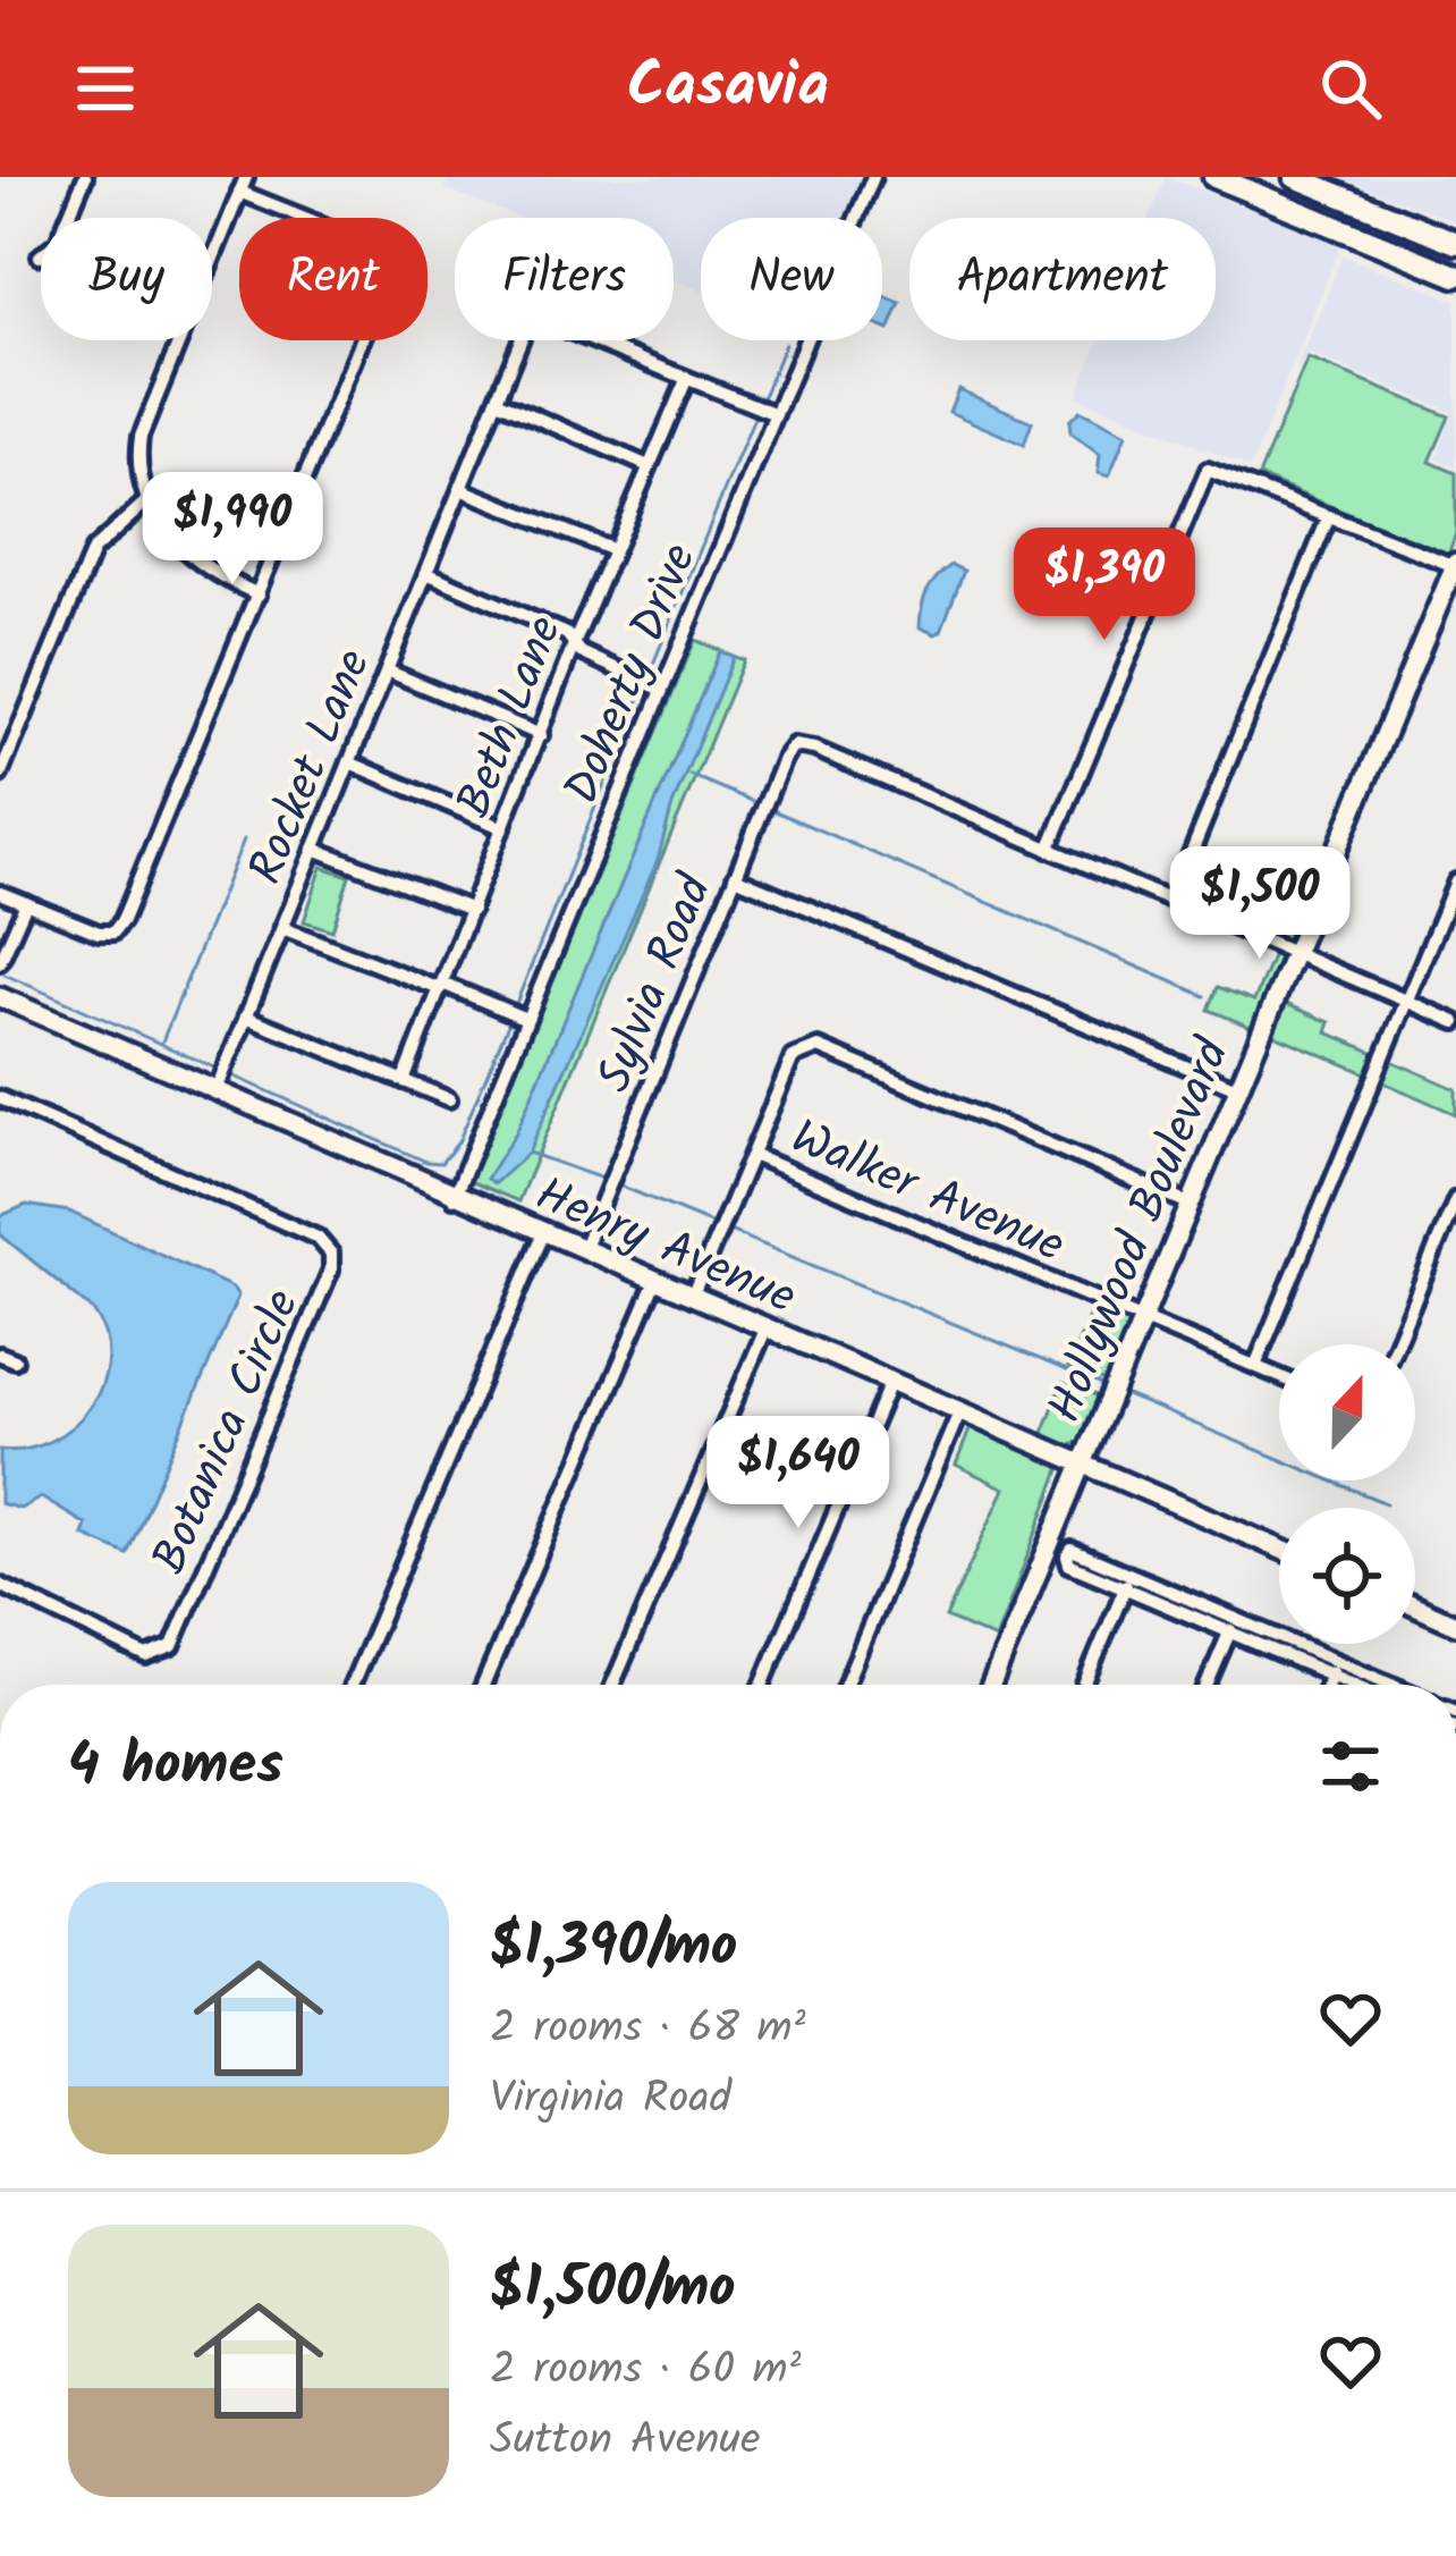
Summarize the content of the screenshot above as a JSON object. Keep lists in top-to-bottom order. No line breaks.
{"streets":{"street":["Doherty Drive","Beth Lane","Rocket Lane","Sylvia Road","Walker Avenue","Hollywood Boulevard","Henry Avenue","Botanica Circle"]},"crossings":[["Doherty Drive","Henry Avenue"],["Beth Lane","Rocket Lane"],["Rocket Lane","Henry Avenue"],["Sylvia Road","Henry Avenue"],["Walker Avenue","Hollywood Boulevard"],["Hollywood Boulevard","Henry Avenue"]],"north":"top","page":{"header":"Casavia","chip":["Buy","Rent","Filters","New","Apartment"],"price":["$1,990","$1,390","$1,500","$1,640"],"heading":"4 homes","list":[{"name":"$1,390/mo","note":"2 rooms · 68 m² · Virginia Road"},{"name":"$1,500/mo","note":"2 rooms · 60 m² · Sutton Avenue"}]}}
